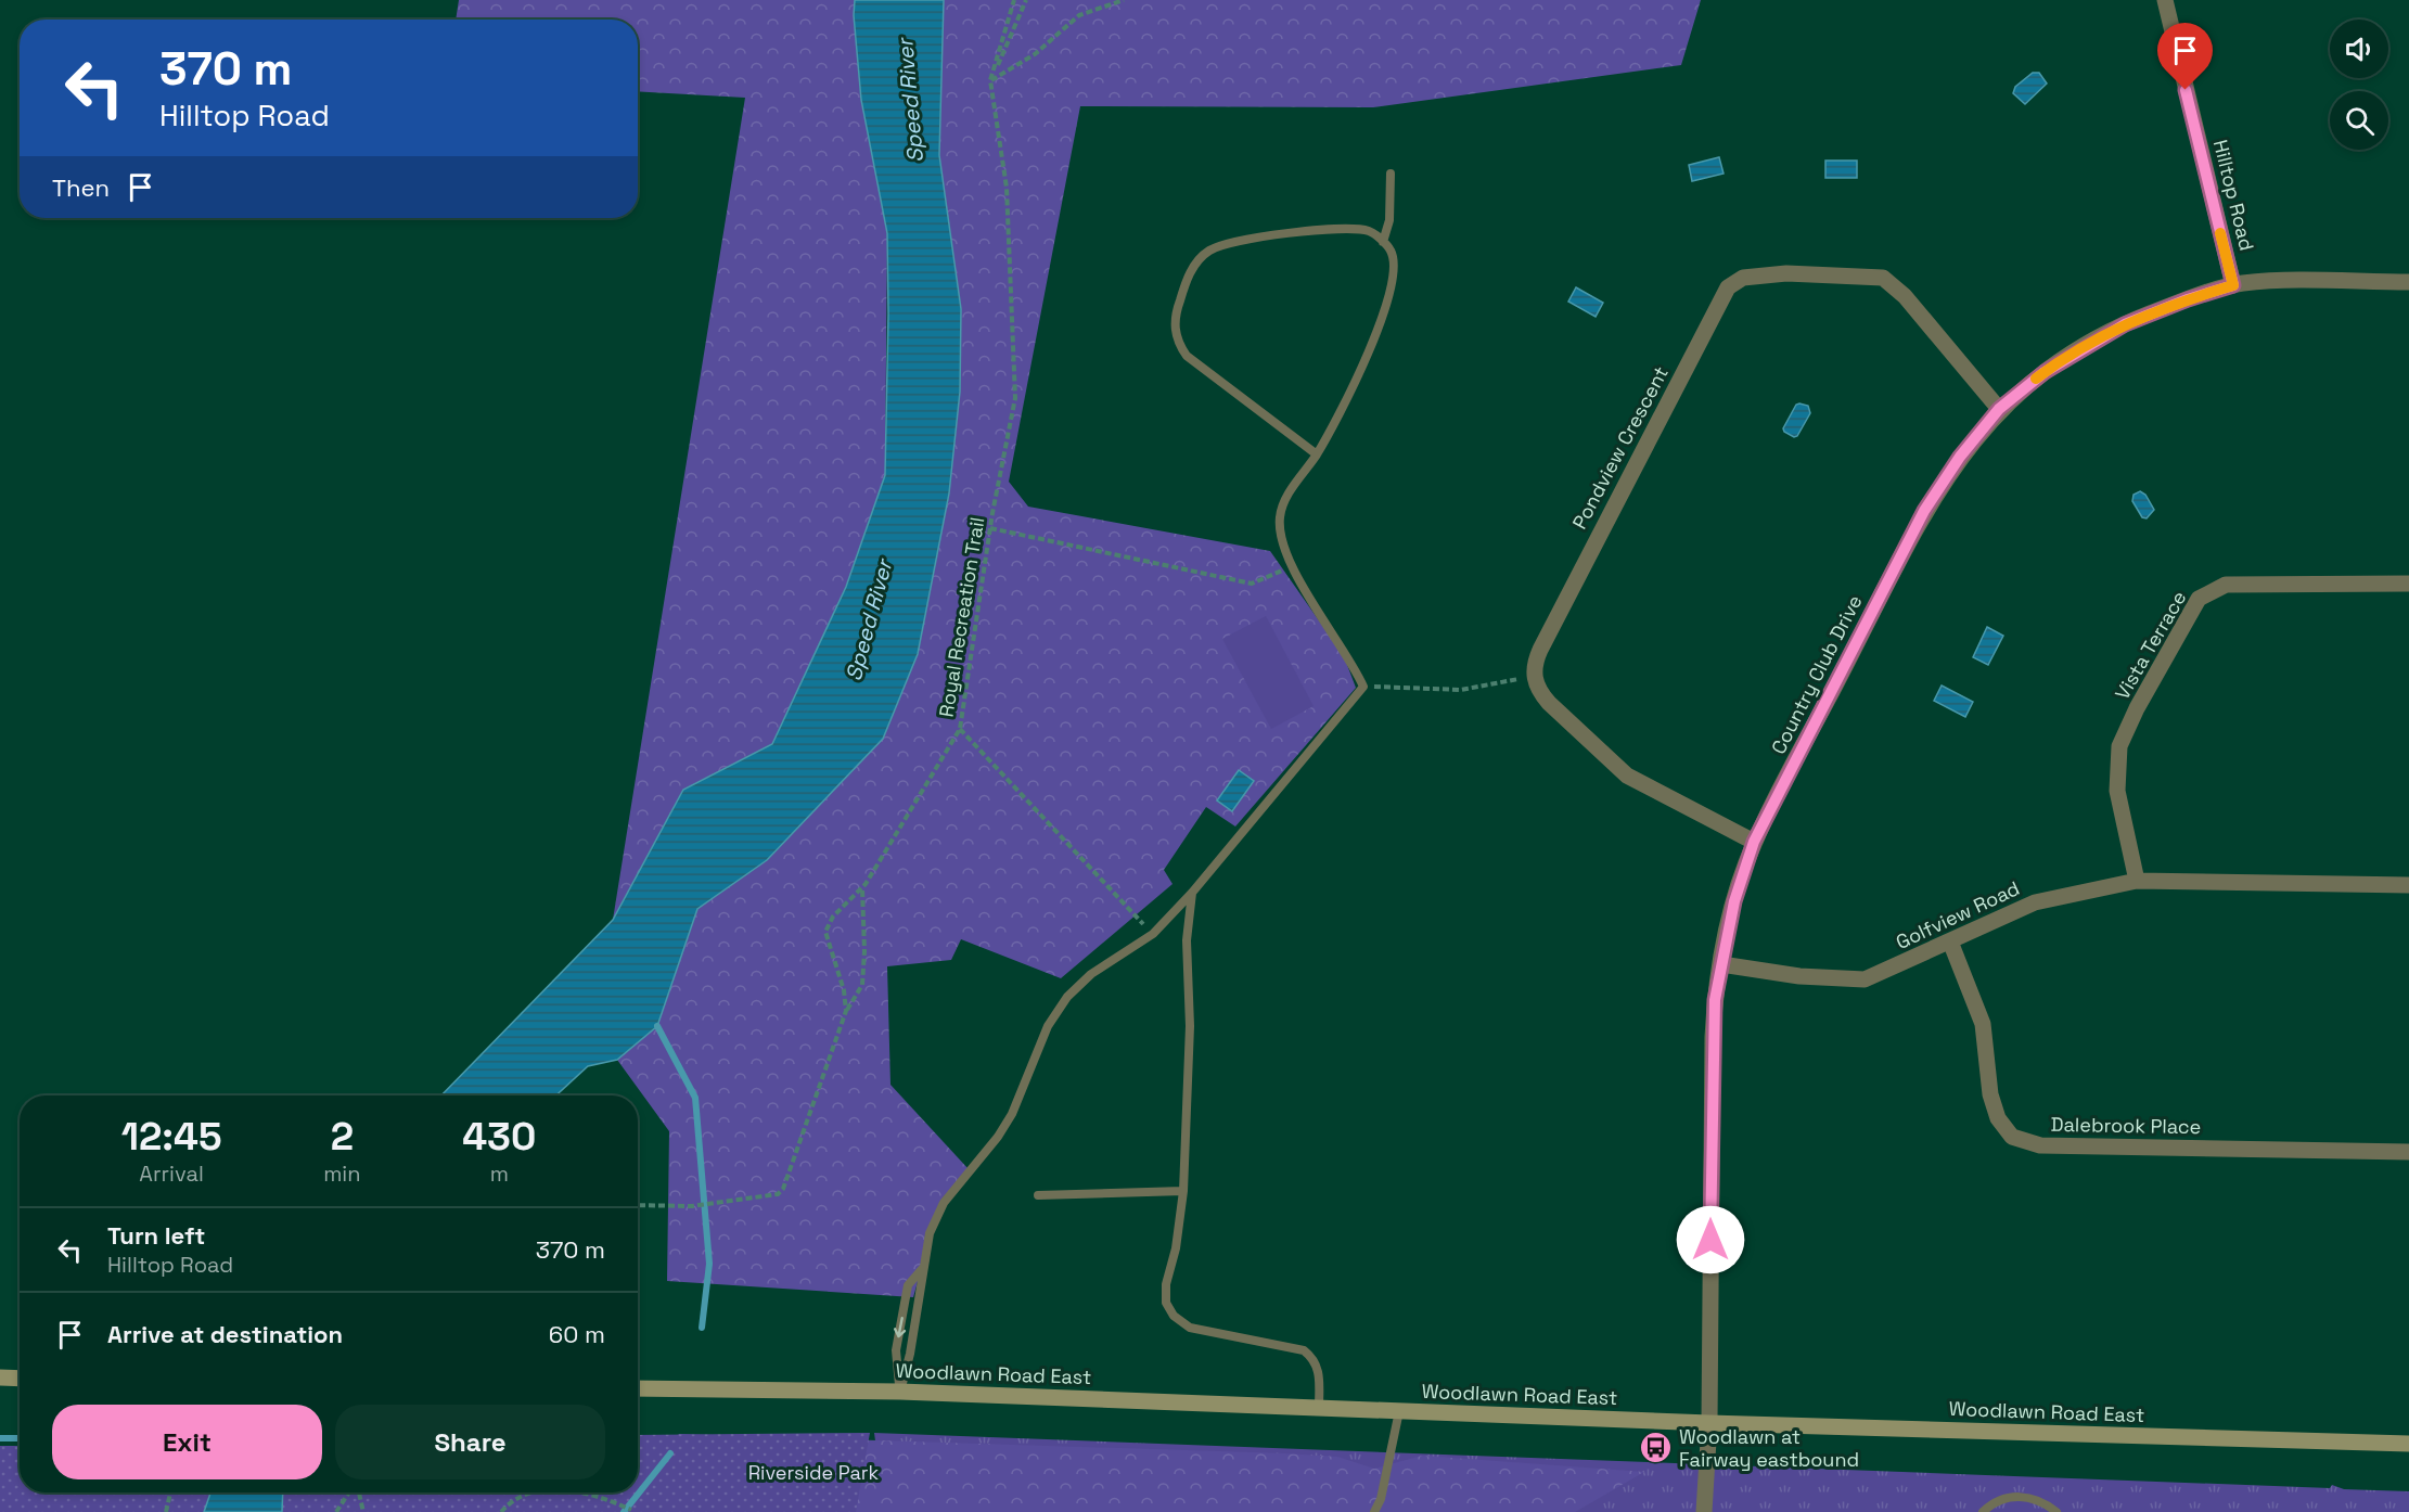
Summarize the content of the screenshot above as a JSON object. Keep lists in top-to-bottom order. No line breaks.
{"streets":{"main road":["Woodlawn Road East"],"street":["Hilltop Road","Pondview Crescent","Vista Terrace","Country Club Drive","Golfview Road","Dalebrook Place"],"path":["Royal Recreation Trail"]},"crossings":[["Hilltop Road","Country Club Drive"],["Pondview Crescent","Country Club Drive"],["Vista Terrace","Golfview Road"],["Country Club Drive","Golfview Road"],["Country Club Drive","Woodlawn Road East"],["Golfview Road","Dalebrook Place"]],"water":["Speed River"],"parks":["Riverside Park"],"places":{"bus stop":["Woodlawn at Fairway eastbound"]},"page":{"turn":["370 m","Hilltop Road"],"then":"Then","eta":["12:45","Arrival","2","min","430","m"],"list":[{"name":"Turn left","note":"Hilltop Road","value":"370 m"},{"name":"Arrive at destination","value":"60 m"}],"buttons":["Exit","Share"]}}
